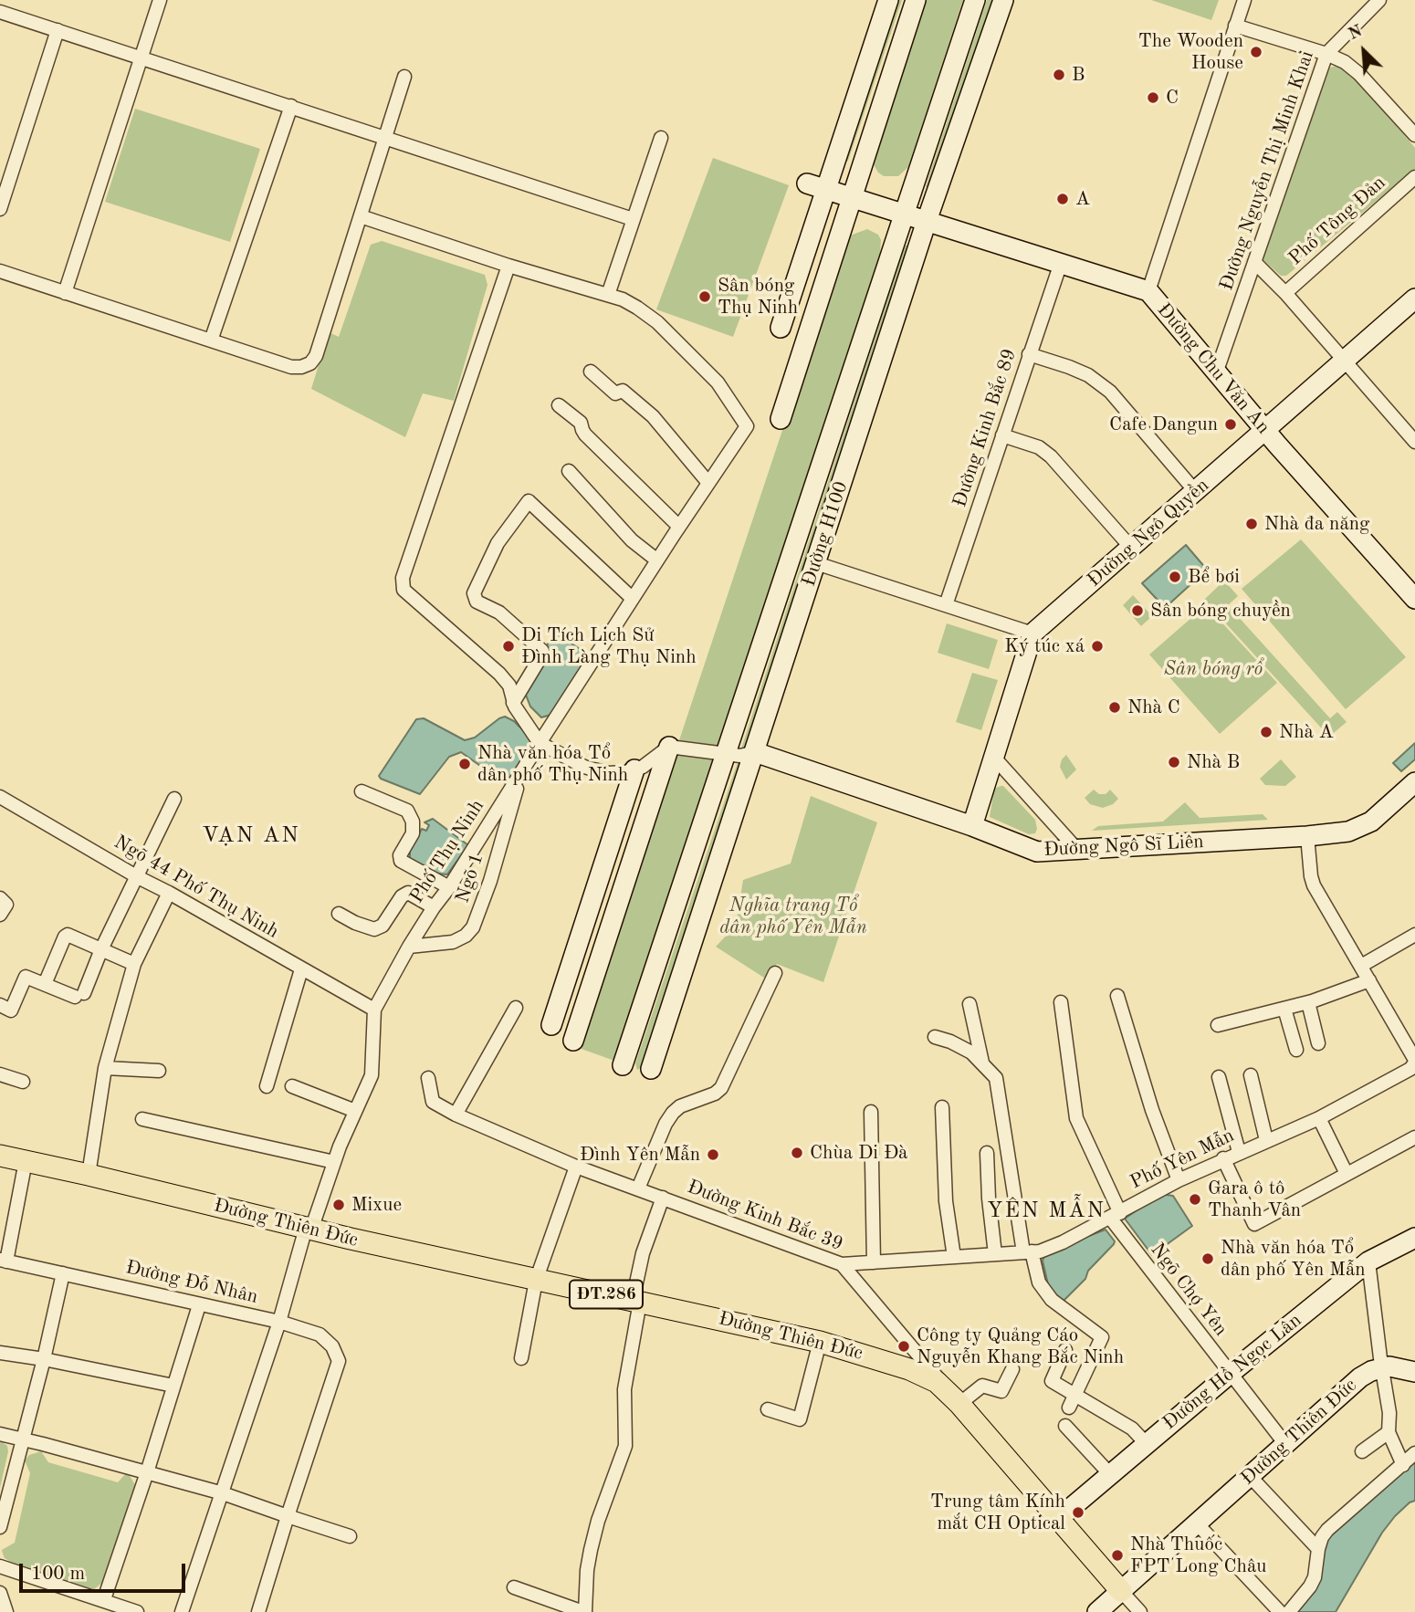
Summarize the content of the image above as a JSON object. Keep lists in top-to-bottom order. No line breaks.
{"streets":{"main road":["Đường Chu Văn An","Đường Ngô Quyền","Đường H100","Đường Ngô Sĩ Liên","Đường Thiên Đức","ĐT.286","Đường Hồ Ngọc Lân"],"street":["Đường Nguyễn Thị Minh Khai","Phố Tông Đản","Đường Kinh Bắc 89","Phố Thụ Ninh","Ngõ 1","Ngõ 44 Phố Thụ Ninh","Phố Yên Mẫn","Đường Kinh Bắc 39","Đường Đỗ Nhân","Ngõ Chợ Yên"]},"crossings":[["Đường Nguyễn Thị Minh Khai","Đường Chu Văn An"],["Đường Chu Văn An","Đường Kinh Bắc 89"],["Đường Chu Văn An","Đường Ngô Quyền"],["Đường Chu Văn An","Đường H100"],["Đường H100","Đường Ngô Sĩ Liên"],["Phố Thụ Ninh","Ngõ 1"],["Phố Thụ Ninh","Ngõ 44 Phố Thụ Ninh"],["Phố Thụ Ninh","Đường Thiên Đức"],["Phố Thụ Ninh","Đường Đỗ Nhân"],["Phố Yên Mẫn","Đường Kinh Bắc 39"],["Phố Yên Mẫn","Ngõ Chợ Yên"],["Đường Kinh Bắc 39","Đường Thiên Đức"],["Đường Thiên Đức","Đường Đỗ Nhân"],["Đường Thiên Đức","Ngõ Chợ Yên"],["Đường Thiên Đức","Đường Hồ Ngọc Lân"],["Ngõ Chợ Yên","Đường Hồ Ngọc Lân"]],"districts":["VẠN AN","YÊN MẪN"],"parks":["Sân bóng rổ","Nghĩa trang Tổ dân phố Yên Mẫn"],"places":["The Wooden House","B","C","A","Sân bóng Thụ Ninh","Cafe Dangun","Nhà đa năng","Bể bơi","Sân bóng chuyền","Di Tích Lịch Sử Đình Làng Thụ Ninh","Ký túc xá","Nhà C","Nhà A","Nhà B","Nhà văn hóa Tổ dân phố Thụ Ninh","Chùa Di Đà","Đình Yên Mẫn","Gara ô tô Thanh Vân","Mixue","Nhà văn hóa Tổ dân phố Yên Mẫn","Công ty Quảng Cáo Nguyễn Khang Bắc Ninh","Trung tâm Kính mắt CH Optical","Nhà Thuốc FPT Long Châu"],"scale_bar":"100 m","north":"top left"}
